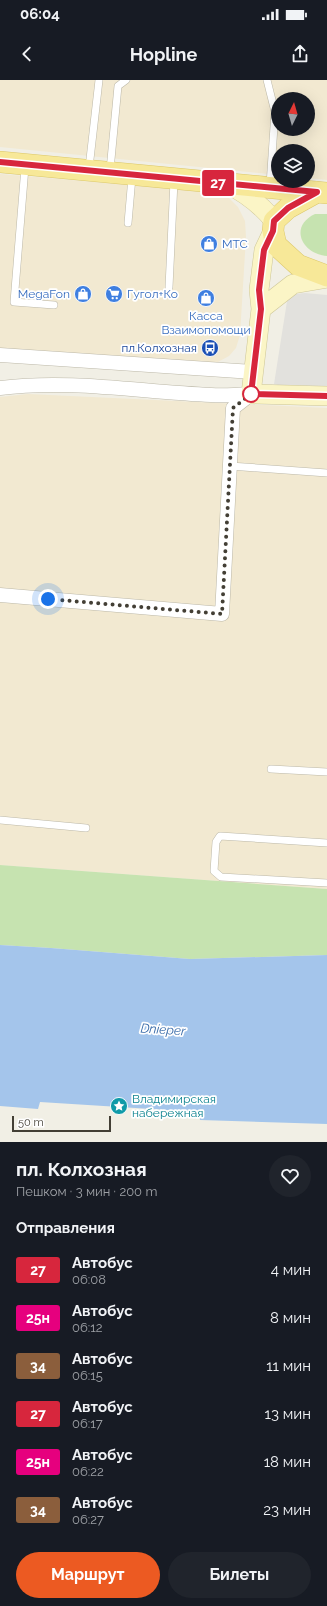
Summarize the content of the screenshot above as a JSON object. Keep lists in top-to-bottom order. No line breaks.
{"water":["Dnieper"],"places":{"shop":["МТС","MegaFon","Касса Взаимопомощи"],"supermarket":["Гугол+Ко"],"bus stop":["пл.Колхозная"],"place":["Владимирская набережная"]},"lines":["bus line 27"],"scale_bar":"50 m","north":"top","page":{"status":"06:04","header":"Hopline","on_map":"27","scale":"50 m","heading":[["пл. Колхозная","Пешком · 3 мин · 200 m"],"Отправления"],"list":[{"mark":"27","name":"Автобус","note":"06:08","value":"4 мин"},{"mark":"25н","name":"Автобус","note":"06:12","value":"8 мин"},{"mark":"34","name":"Автобус","note":"06:15","value":"11 мин"},{"mark":"27","name":"Автобус","note":"06:17","value":"13 мин"},{"mark":"25н","name":"Автобус","note":"06:22","value":"18 мин"},{"mark":"34","name":"Автобус","note":"06:27","value":"23 мин"}],"buttons":["Маршрут","Билеты"]}}
